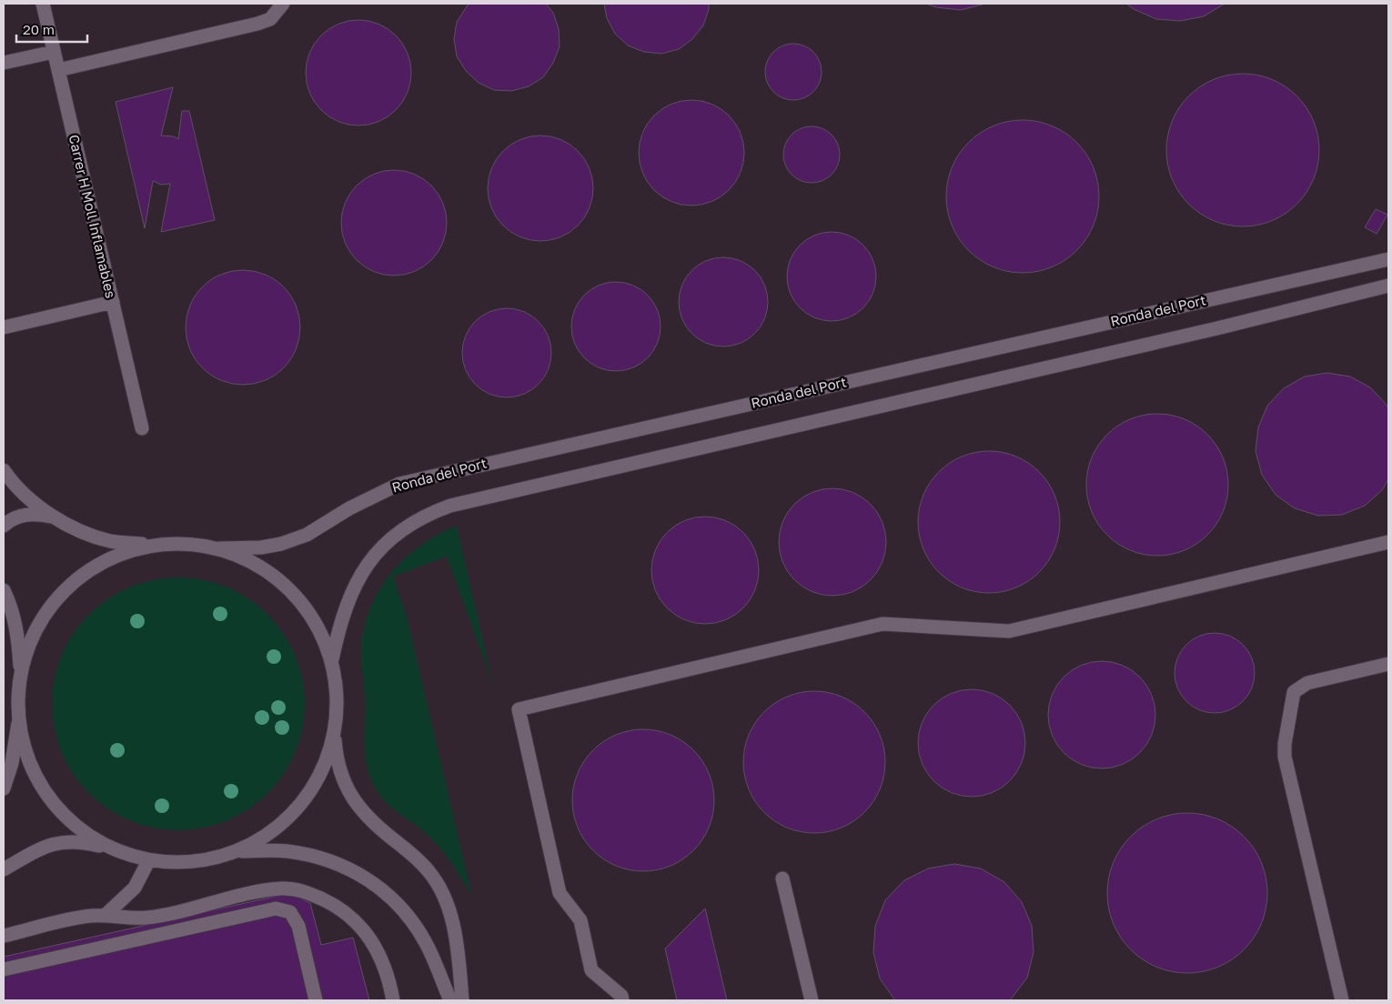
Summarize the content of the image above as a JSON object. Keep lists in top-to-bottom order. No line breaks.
{"streets":{"street":["Carrer H Moll Inflamables","Ronda del Port"]},"scale_bar":"20 m"}
